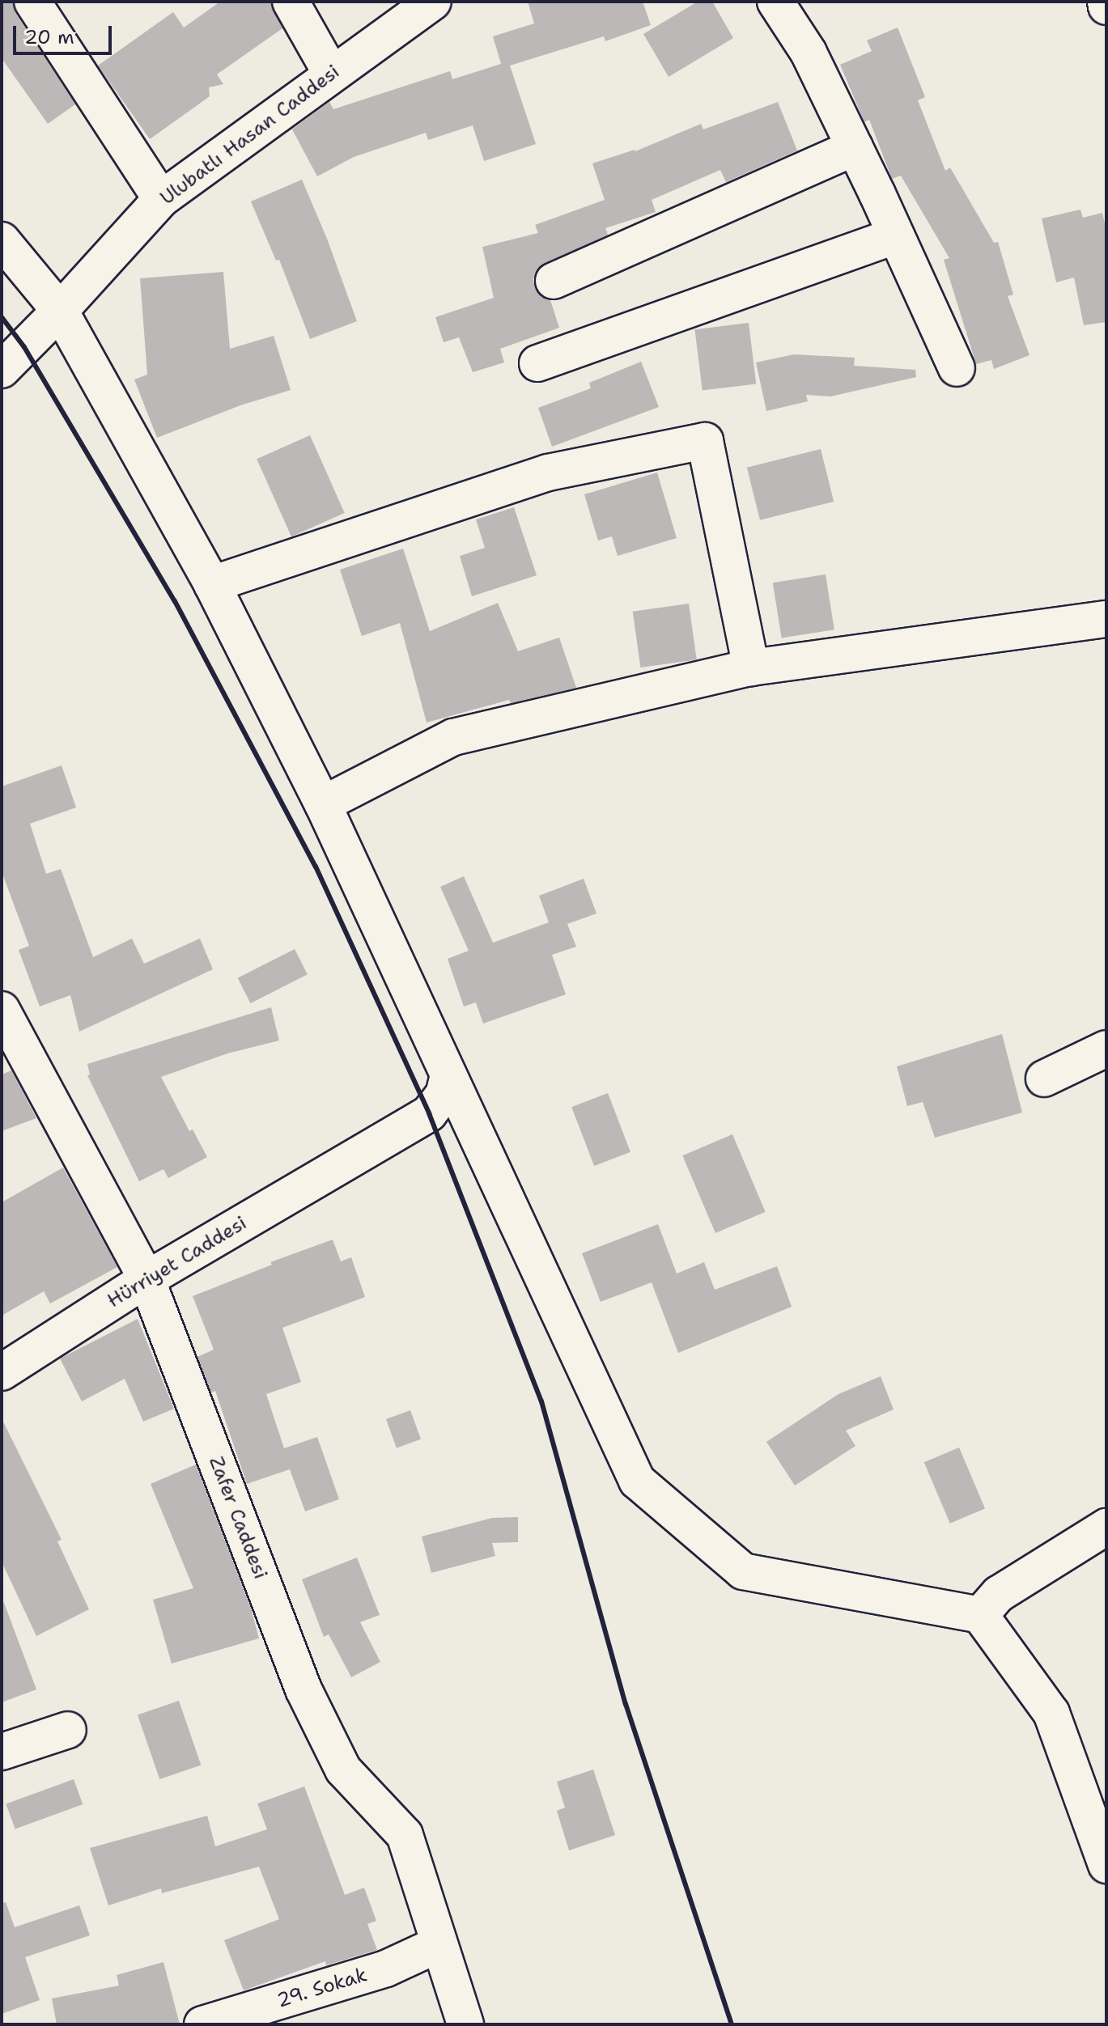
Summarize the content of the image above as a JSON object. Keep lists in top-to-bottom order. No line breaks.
{"streets":{"street":["Ulubatlı Hasan Caddesi","Hürriyet Caddesi","Zafer Caddesi","29. Sokak"]},"crossings":[["Hürriyet Caddesi","Zafer Caddesi"],["Zafer Caddesi","29. Sokak"]],"scale_bar":"20 m"}
